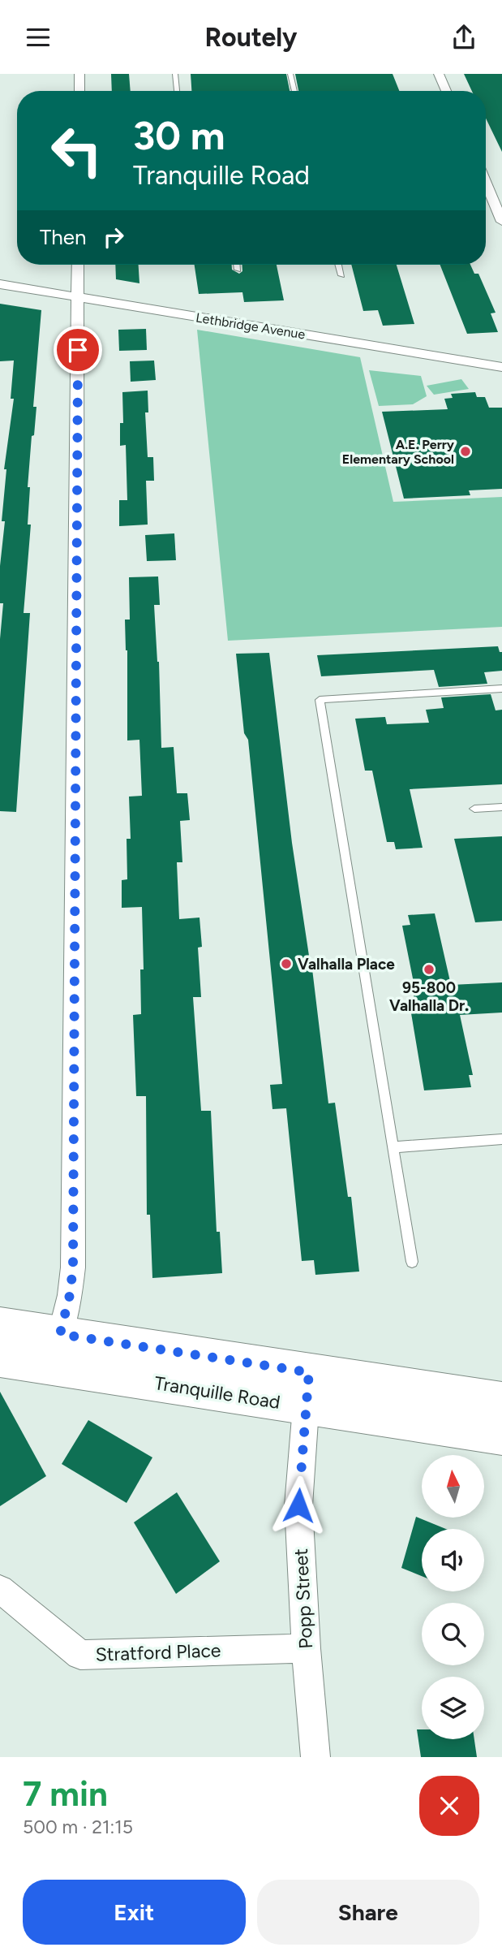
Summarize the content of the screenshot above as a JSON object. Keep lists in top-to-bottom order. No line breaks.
{"streets":{"main road":["Tranquille Road"],"street":["Lethbridge Avenue","Popp Street","Stratford Place"]},"crossings":[["Tranquille Road","Popp Street"],["Popp Street","Stratford Place"]],"places":["A.E. Perry Elementary School","Valhalla Place","95-800 Valhalla Dr."],"north":"top","page":{"header":"Routely","turn":["30 m","Tranquille Road"],"then":"Then","heading":["7 min","500 m · 21:15"],"buttons":["Exit","Share"]}}
